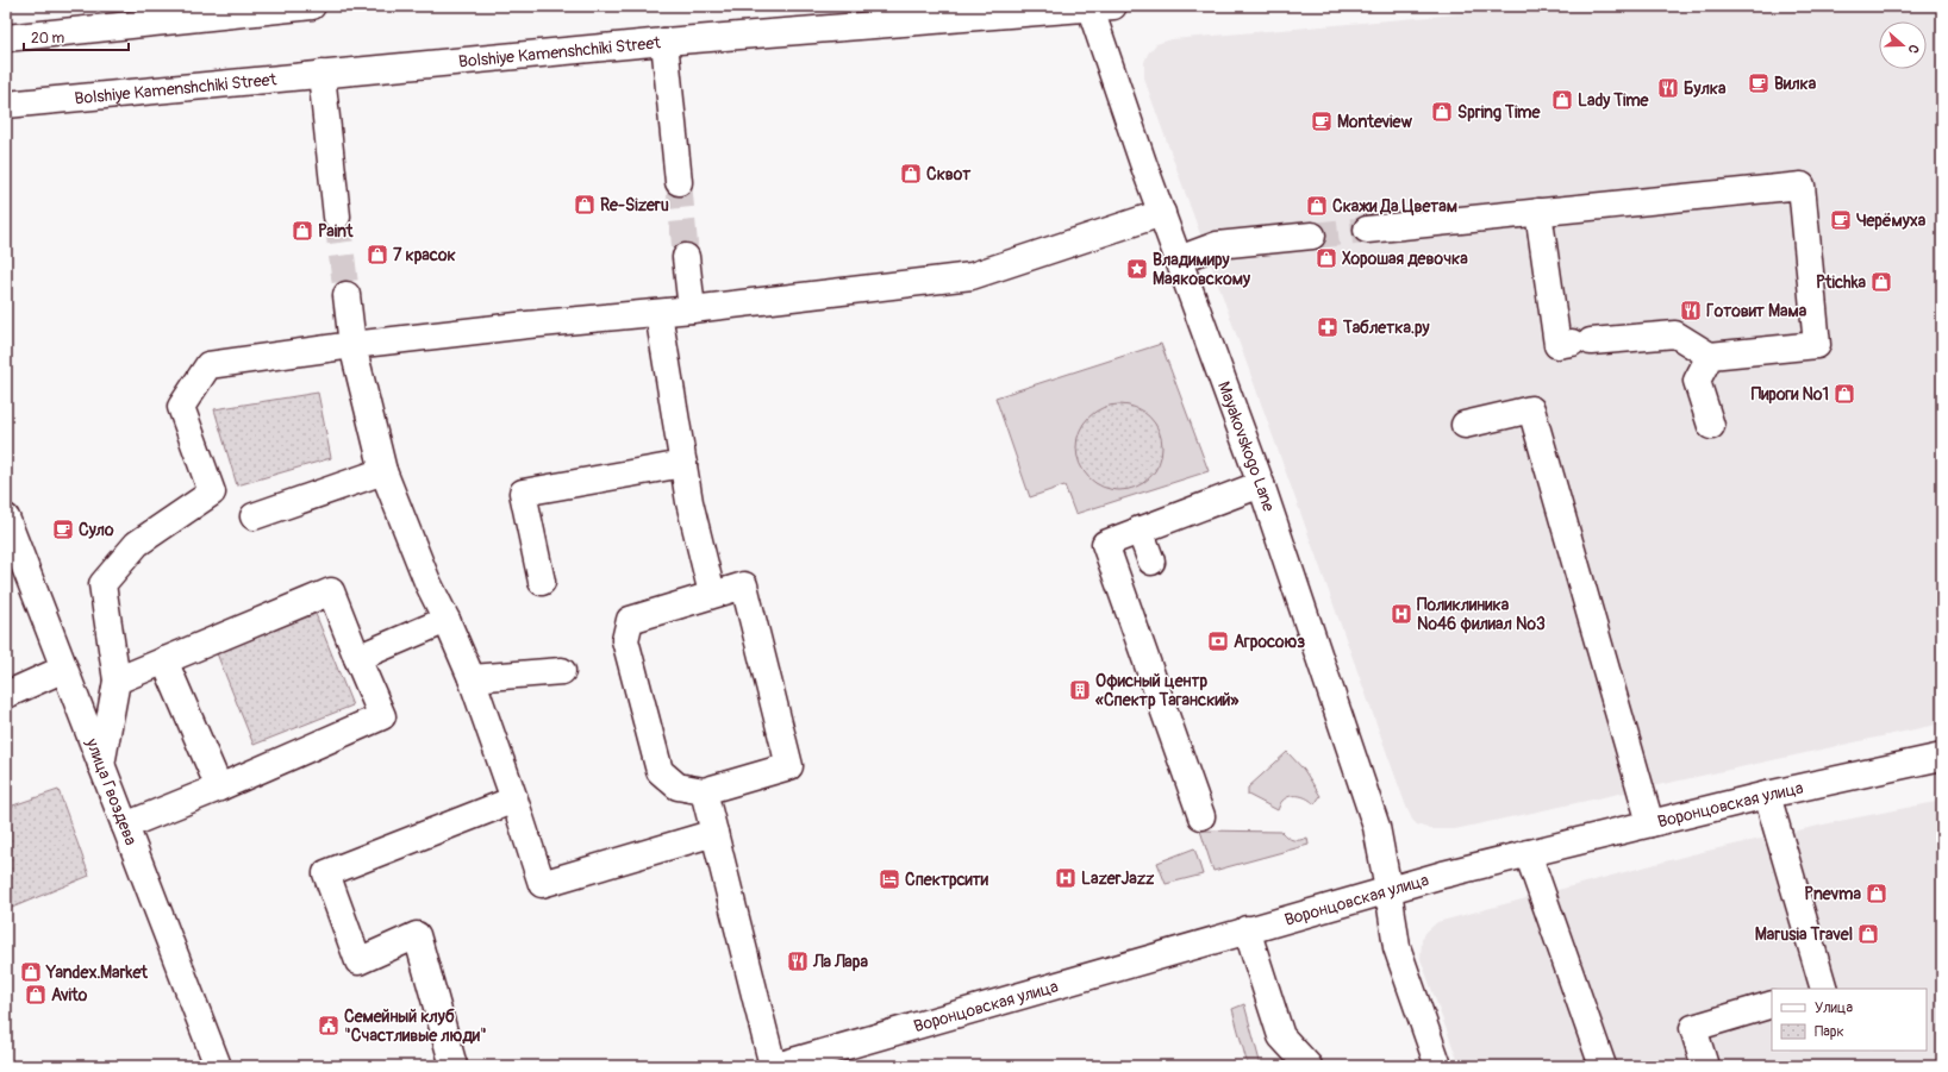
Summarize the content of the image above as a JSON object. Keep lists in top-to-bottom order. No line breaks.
{"streets":{"main road":["Bolshiye Kamenshchiki Street","Mayakovskogo Lane","улица Гвоздева","Воронцовская улица"]},"crossings":[["Bolshiye Kamenshchiki Street","Mayakovskogo Lane"],["Mayakovskogo Lane","Воронцовская улица"]],"places":{"cafe":["Вилка","Monteview","Черёмуха","Суло"],"restaurant":["Булка","Готовит Мама","Ла Лара"],"shop":["Lady Time","Spring Time","Сквот","Re-Sizeru","Скажи Да Цветам","Paint","7 красок","Хорошая девочка","Ptichka","Пироги №1","Pnevma","Marusia Travel","Yandex.Market","Avito"],"place":["Владимиру Маяковскому"],"pharmacy":["Таблетка.ру"],"hospital":["Поликлиника №46 филиал №3","LazerJazz"],"bank":["Агросоюз"],"building":["Офисный центр «Спектр Таганский»"],"hotel":["Спектрсити"],"public building":["Семейный клуб \"Счастливые люди\""]},"legend":["Улица","Парк"],"scale_bar":"20 m","north":"right"}
